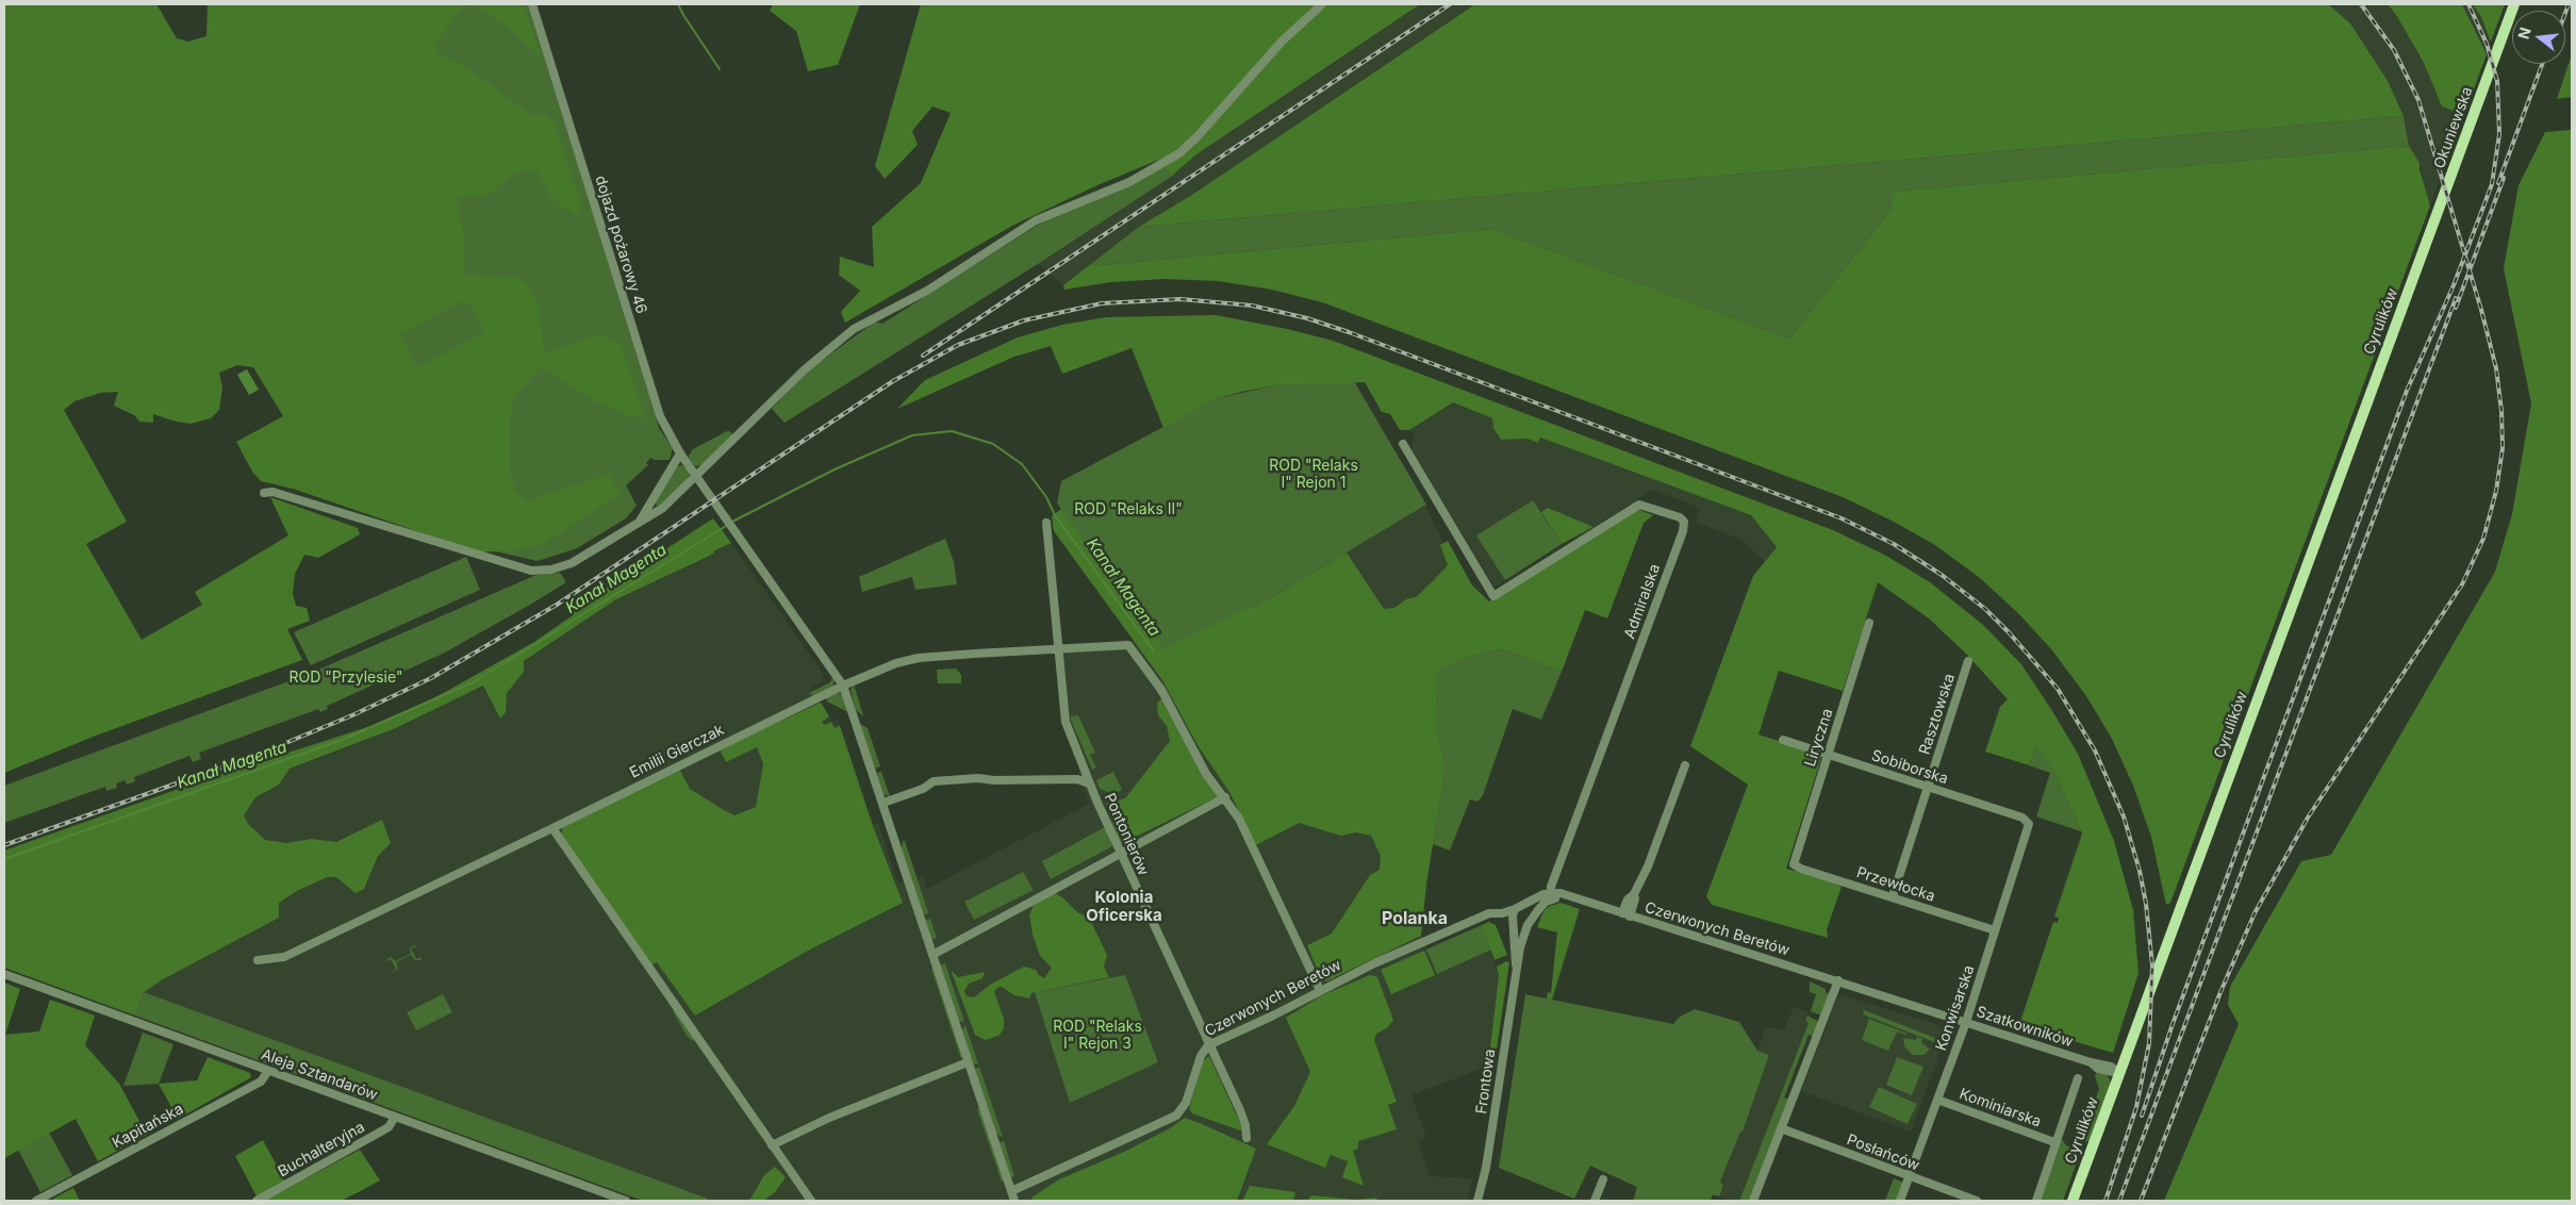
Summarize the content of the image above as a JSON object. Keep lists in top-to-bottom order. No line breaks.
{"streets":{"main road":["Okuniewska","Cyrulików"],"street":["dojazd pożarowy 46","Admiralska","Rasztowska","Liryczna","Emilii Gierczak","Sobiborska","Pontonierów","Przewłocka","Czerwonych Beretów","Konwisarska","Szatkowników","Aleja Sztandarów","Frontowa","Kominiarska","Kapitańska","Buchalteryjna","Posłańców"]},"crossings":[["Okuniewska","Cyrulików"],["dojazd pożarowy 46","Emilii Gierczak"],["dojazd pożarowy 46","Czerwonych Beretów"],["Cyrulików","Szatkowników"],["Admiralska","Czerwonych Beretów"],["Rasztowska","Sobiborska"],["Rasztowska","Przewłocka"],["Liryczna","Sobiborska"],["Liryczna","Przewłocka"],["Emilii Gierczak","Pontonierów"],["Sobiborska","Konwisarska"],["Pontonierów","Czerwonych Beretów"],["Przewłocka","Konwisarska"],["Czerwonych Beretów","Szatkowników"],["Czerwonych Beretów","Frontowa"],["Konwisarska","Szatkowników"],["Konwisarska","Kominiarska"],["Konwisarska","Posłańców"],["Aleja Sztandarów","Kapitańska"],["Aleja Sztandarów","Buchalteryjna"]],"districts":["Kolonia Oficerska","Polanka"],"water":["Kanał Magenta"],"parks":["ROD \"Relaks I\" Rejon 1","ROD \"Relaks II\"","ROD \"Przylesie\"","ROD \"Relaks I\" Rejon 3"],"north":"left"}
